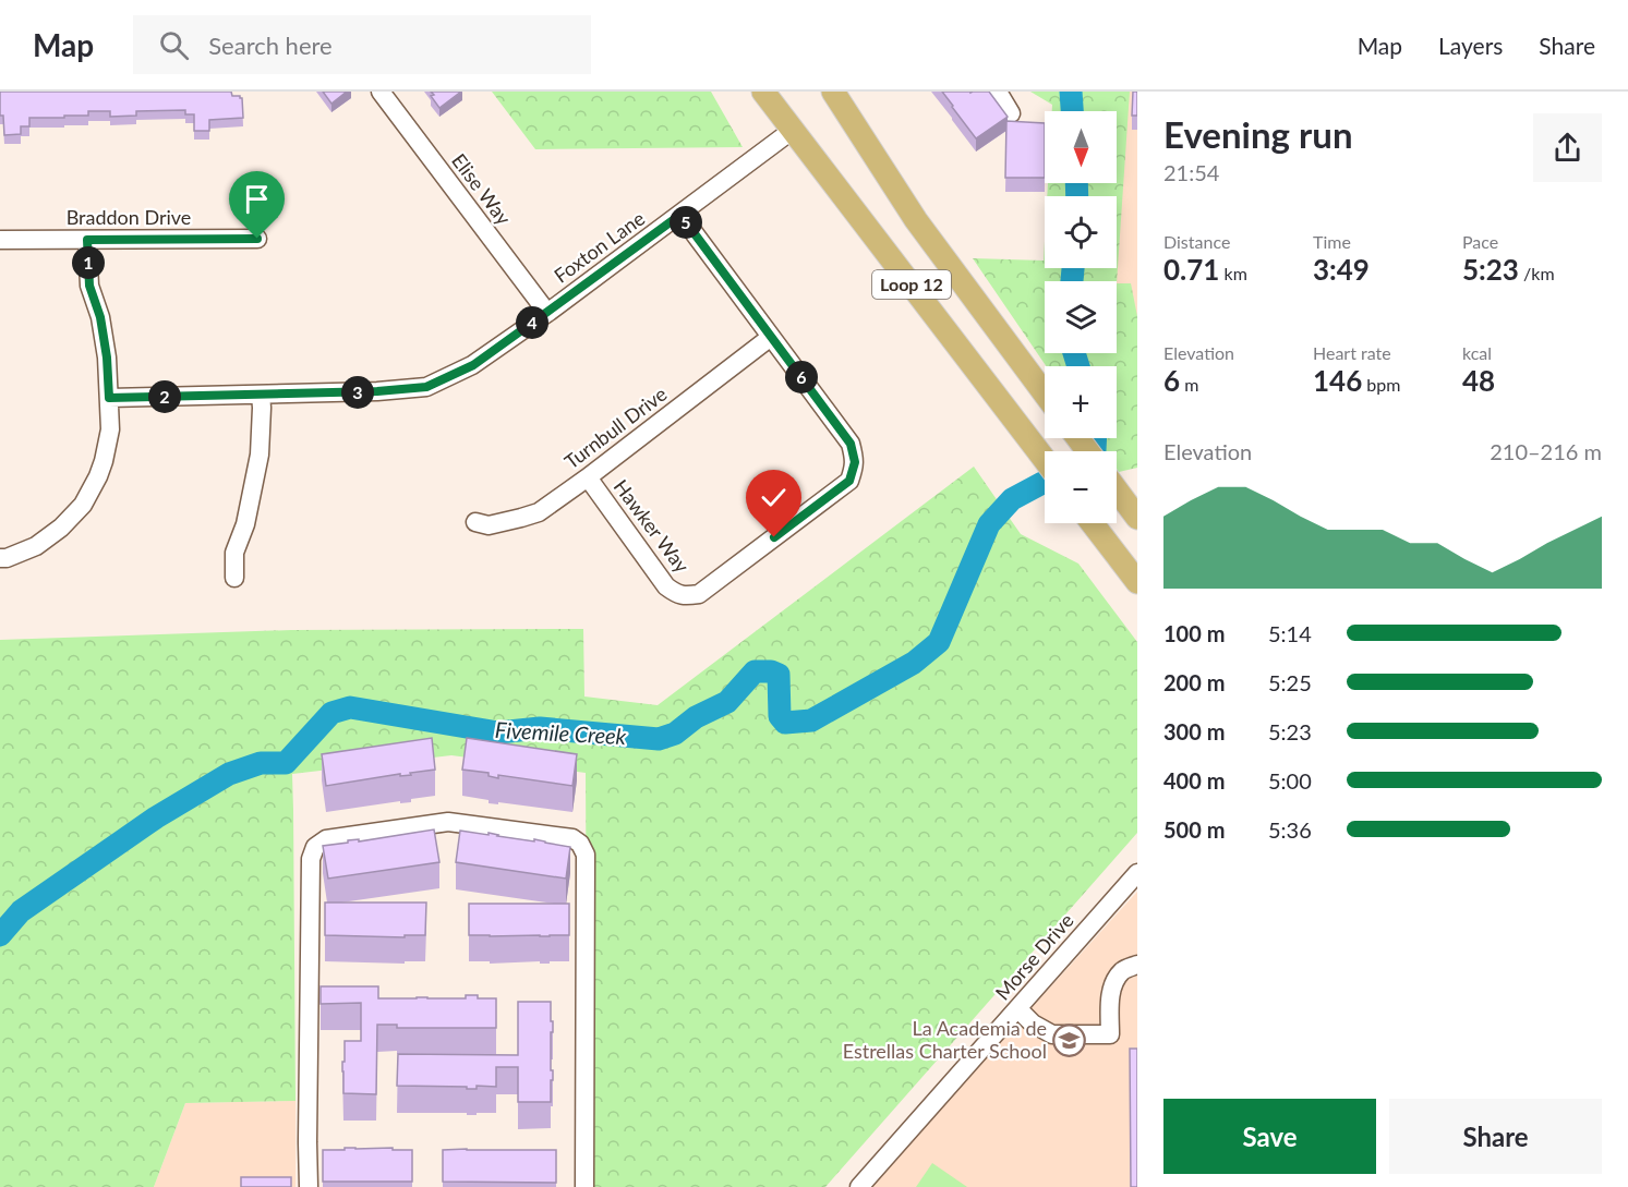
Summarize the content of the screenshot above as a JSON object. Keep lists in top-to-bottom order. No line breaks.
{"streets":{"main road":["Loop 12"],"street":["Elise Way","Braddon Drive","Foxton Lane","Turnbull Drive","Hawker Way","Morse Drive"]},"crossings":[["Elise Way","Foxton Lane"],["Foxton Lane","Loop 12"],["Turnbull Drive","Hawker Way"]],"water":["Fivemile Creek"],"places":{"school or university":["La Academia de Estrellas Charter School"]},"north":"bottom","page":{"header":"Map","search":"Search here","nav":["Map","Layers","Share"],"heading":["Evening run","21:54"],"map_buttons":["+","−"],"stats":[["Distance","0.71 km"],["Time","3:49"],["Pace","5:23 /km"],["Elevation","6 m"],["Heart rate","146 bpm"],["kcal","48"]],"pins":["5","1","4","6","3","2"],"chart":["Elevation","210–216 m"],"list":[{"name":"100 m","note":"5:14"},{"name":"200 m","note":"5:25"},{"name":"300 m","note":"5:23"},{"name":"400 m","note":"5:00"},{"name":"500 m","note":"5:36"}],"buttons":["Save","Share"]}}
